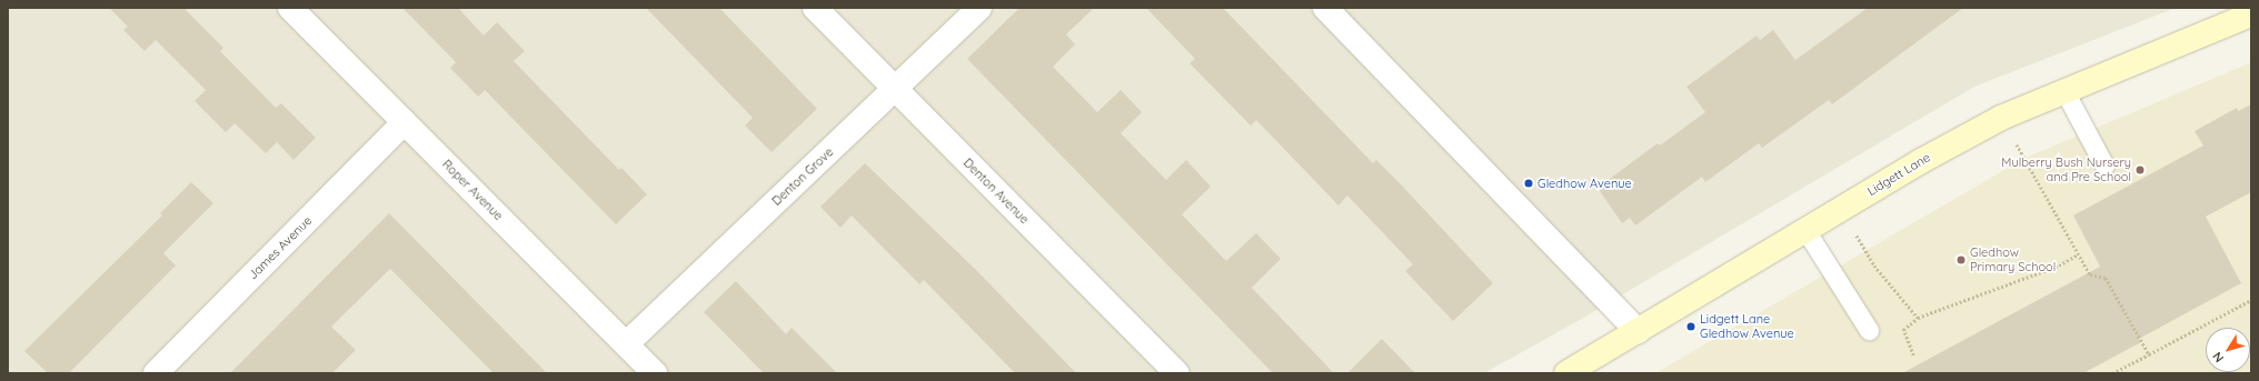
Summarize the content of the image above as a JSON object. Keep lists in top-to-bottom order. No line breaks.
{"streets":{"street":["Lidgett Lane","Denton Grove","Roper Avenue","Denton Avenue","James Avenue"]},"crossings":[["Denton Grove","Roper Avenue"],["Denton Grove","Denton Avenue"],["Roper Avenue","James Avenue"]],"places":["Mulberry Bush Nursery and Pre School","Gledhow Avenue","Gledhow Primary School","Lidgett Lane Gledhow Avenue"],"north":"bottom left"}
